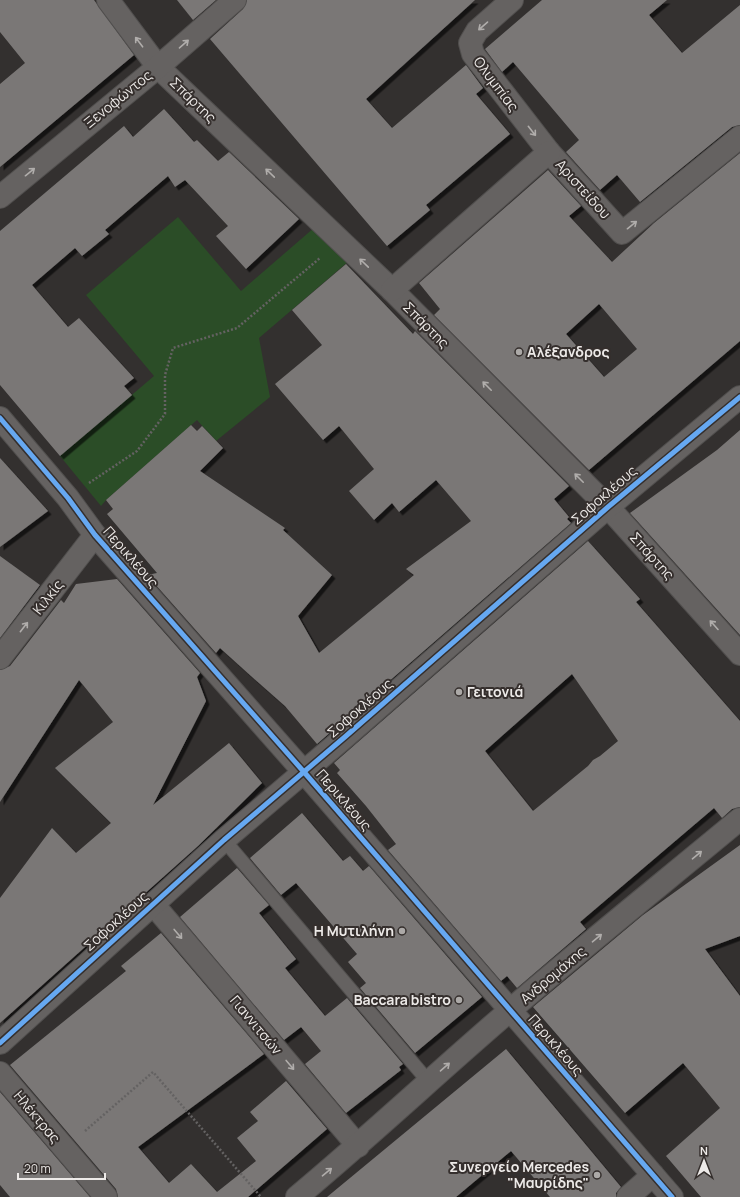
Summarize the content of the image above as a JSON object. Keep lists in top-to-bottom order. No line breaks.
{"streets":{"street":["Ολυμπίας","Ξενοφώντος","Σπάρτης","Αριστείδου","Σοφοκλέους","Περικλέους","Κιλκίς","Ανδρομάχης","Γιαννιτσών","Ηλέκτρας"]},"crossings":[["Ολυμπίας","Αριστείδου"],["Ξενοφώντος","Σπάρτης"],["Σπάρτης","Αριστείδου"],["Σπάρτης","Σοφοκλέους"],["Σοφοκλέους","Περικλέους"],["Σοφοκλέους","Γιαννιτσών"],["Περικλέους","Κιλκίς"],["Περικλέους","Ανδρομάχης"],["Ανδρομάχης","Γιαννιτσών"]],"one_way":["Ξενοφώντος","Σπάρτης","Κιλκίς","Ανδρομάχης","Γιαννιτσών"],"places":["Αλέξανδρος","Γειτονιά","Η Μυτιλήνη","Baccara bistro","Συνεργείο Mercedes \"Μαυρίδης\""],"scale_bar":"20 m","north":"top"}
